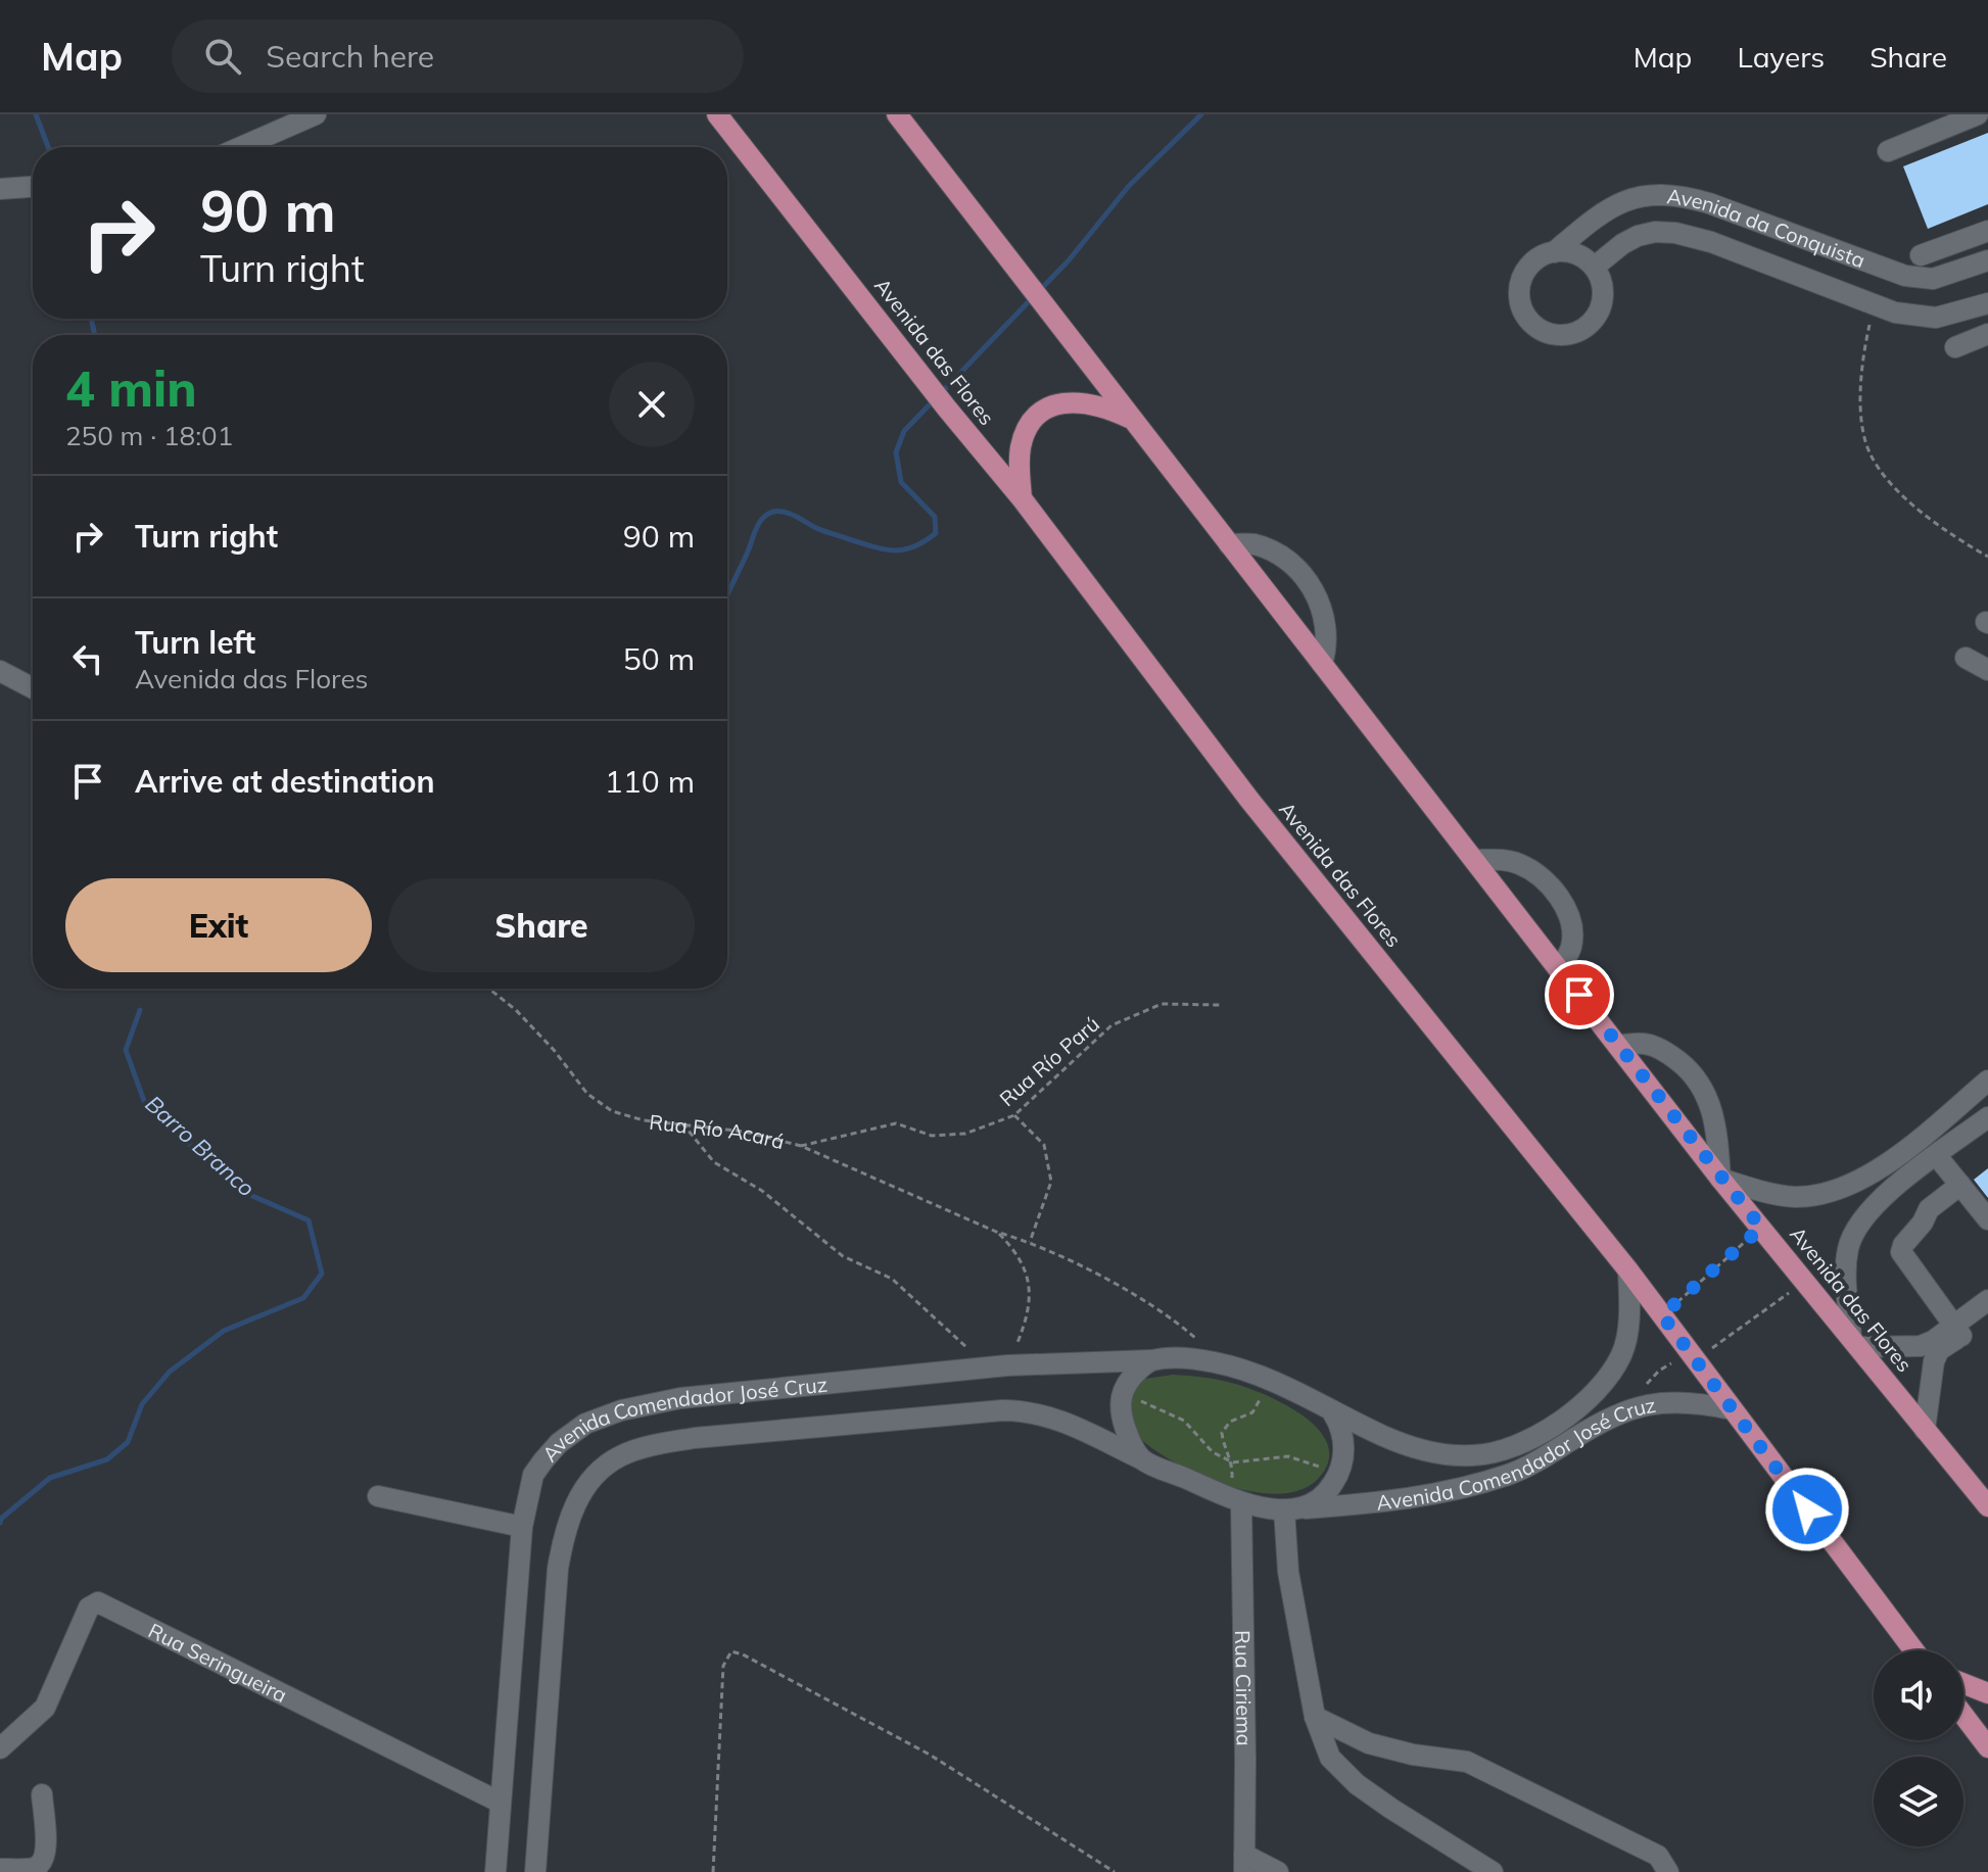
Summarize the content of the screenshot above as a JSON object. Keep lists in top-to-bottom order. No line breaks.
{"streets":{"main road":["Avenida das Flores"],"street":["Avenida da Conquista","Avenida Comendador José Cruz","Rua Seringueira","Rua Ciriema"],"path":["Rua Río Parú","Rua Río Acará"]},"crossings":[["Avenida das Flores","Avenida Comendador José Cruz"],["Rua Río Parú","Rua Río Acará"],["Rua Río Acará","Avenida Comendador José Cruz"],["Avenida Comendador José Cruz","Rua Seringueira"],["Avenida Comendador José Cruz","Rua Ciriema"]],"water":["Barro Branco"],"page":{"header":"Map","search":"Search here","nav":["Map","Layers","Share"],"turn":["90 m","Turn right"],"heading":["4 min","250 m · 18:01"],"list":[{"name":"Turn right","value":"90 m"},{"name":"Turn left","note":"Avenida das Flores","value":"50 m"},{"name":"Arrive at destination","value":"110 m"}],"buttons":["Exit","Share"]}}
